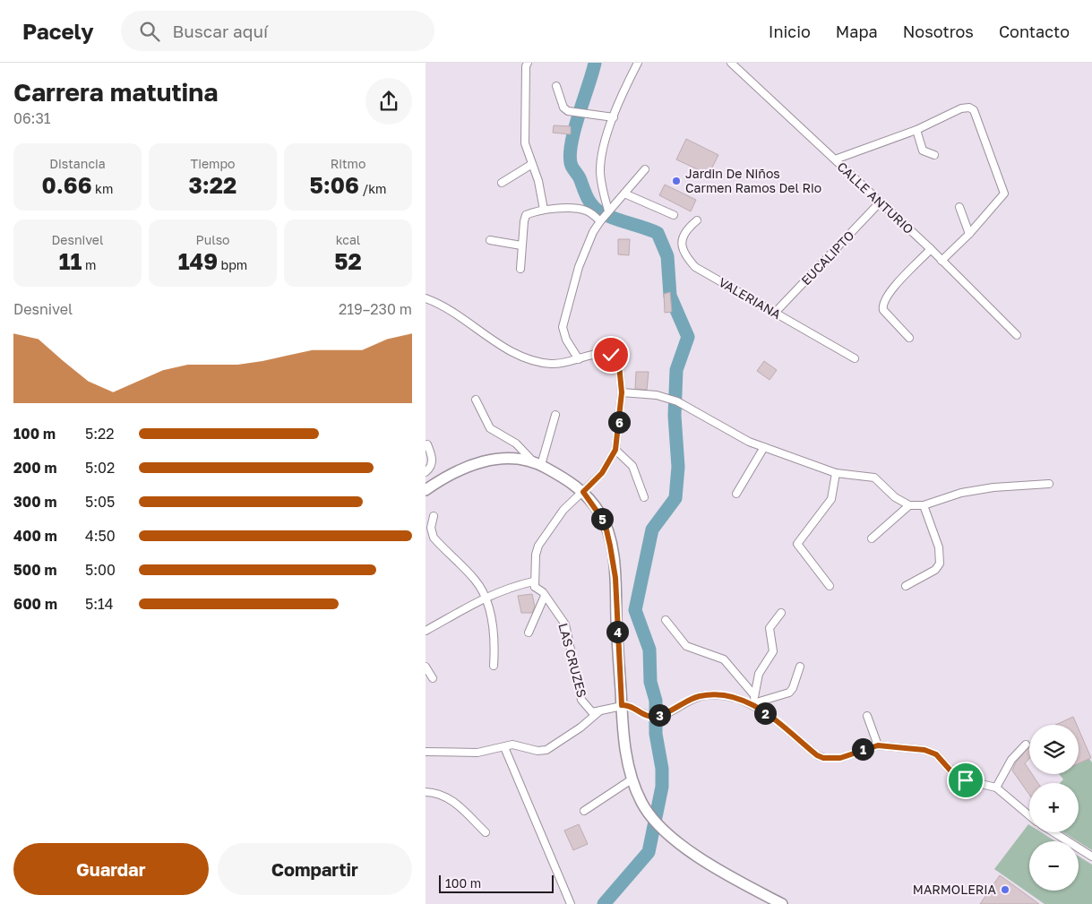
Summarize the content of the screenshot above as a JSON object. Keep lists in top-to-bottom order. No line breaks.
{"streets":{"street":["CALLE ANTURIO","EUCALIPTO","VALERIANA","LAS CRUZES"]},"crossings":[["CALLE ANTURIO","EUCALIPTO"],["EUCALIPTO","VALERIANA"]],"places":["Jardin De Niños Carmen Ramos Del Rio","MARMOLERIA"],"scale_bar":"100 m","page":{"header":"Pacely","search":"Buscar aquí","nav":["Inicio","Mapa","Nosotros","Contacto"],"heading":["Carrera matutina","06:31"],"stats":[["Distancia","0.66 km"],["Tiempo","3:22"],["Ritmo","5:06 /km"],["Desnivel","11 m"],["Pulso","149 bpm"],["kcal","52"]],"chart":["Desnivel","219–230 m"],"pins":["6","5","4","2","3","1"],"list":[{"name":"100 m","note":"5:22"},{"name":"200 m","note":"5:02"},{"name":"300 m","note":"5:05"},{"name":"400 m","note":"4:50"},{"name":"500 m","note":"5:00"},{"name":"600 m","note":"5:14"}],"map_buttons":["+","−"],"buttons":["Guardar","Compartir"],"scale":"100 m"}}
